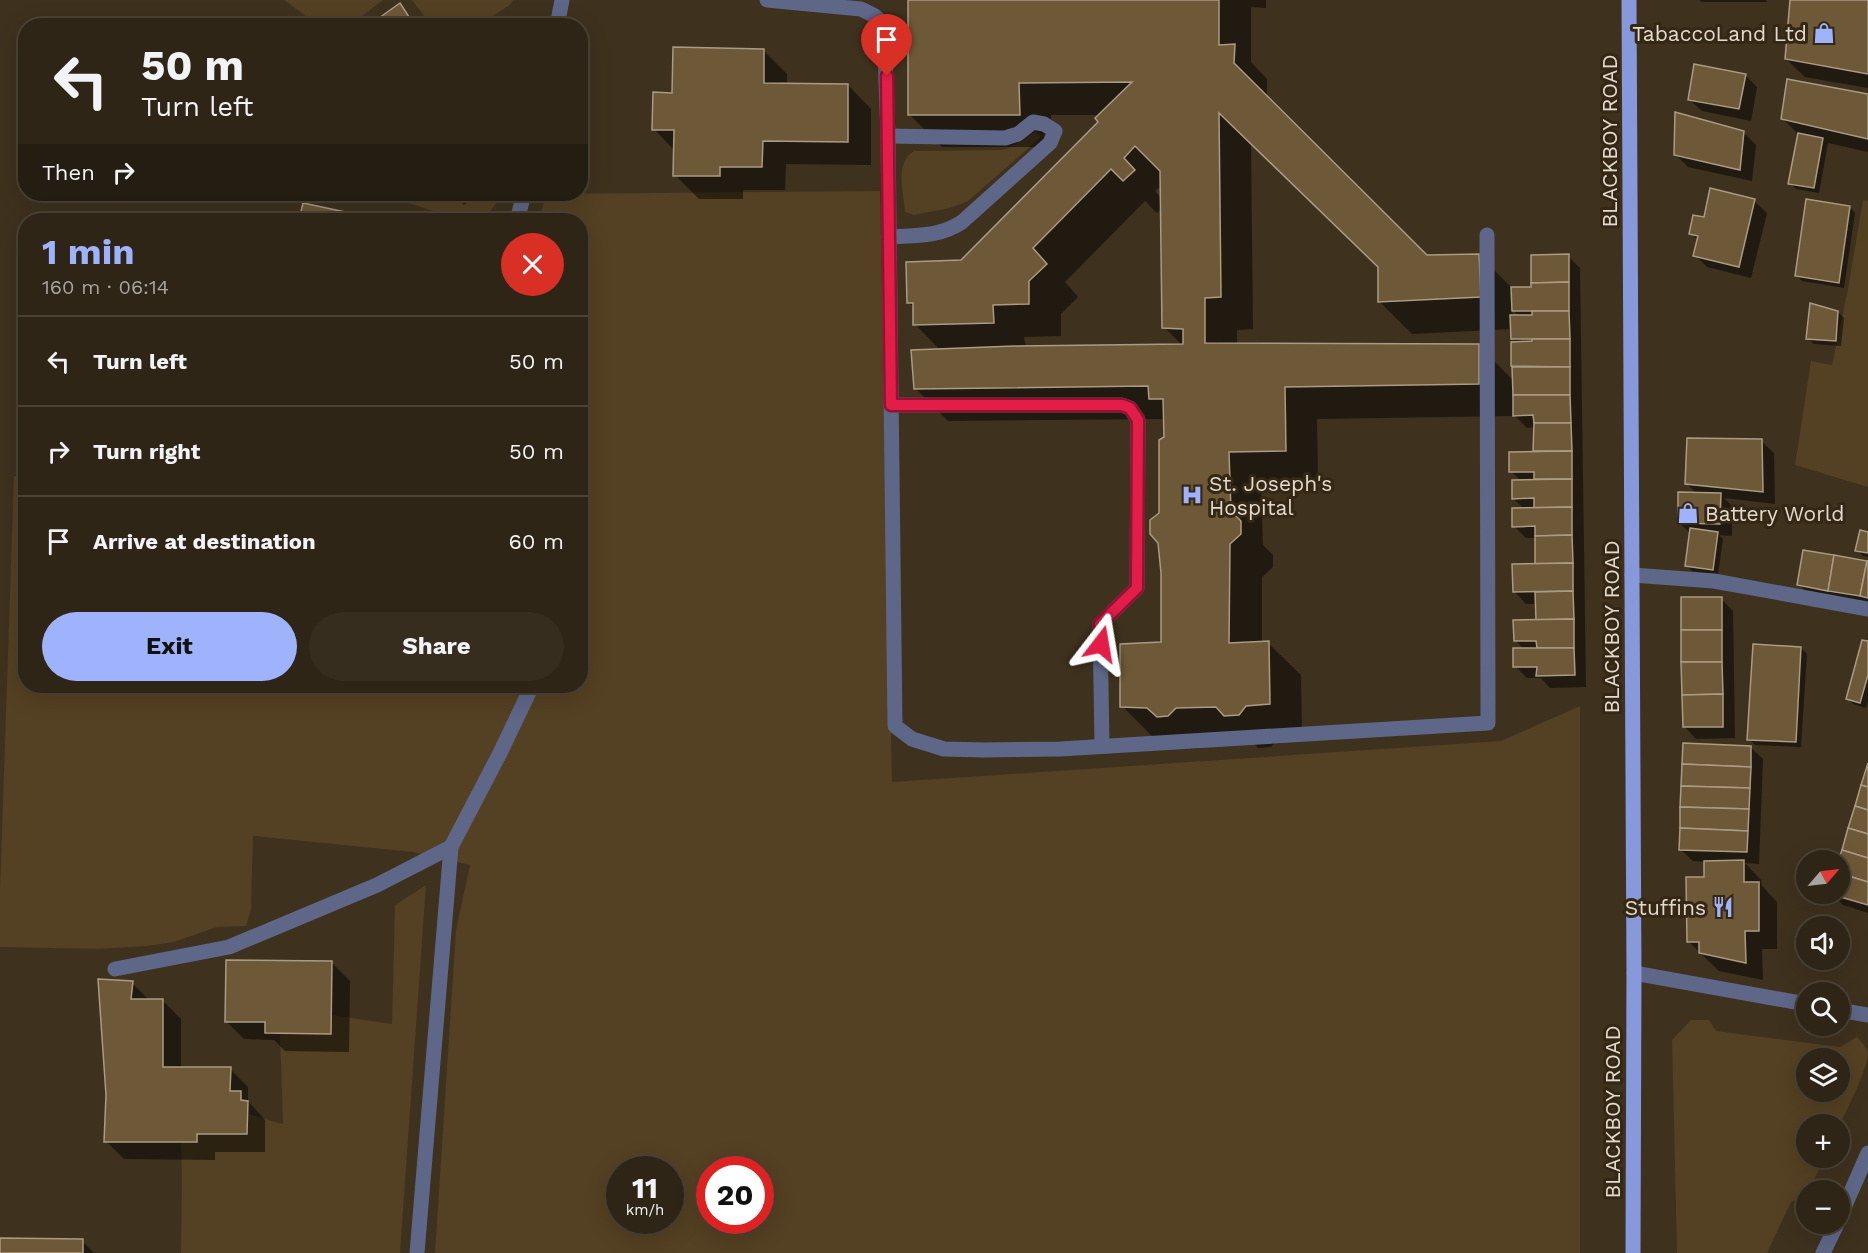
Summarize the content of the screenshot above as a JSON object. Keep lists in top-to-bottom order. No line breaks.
{"streets":{"main road":["BLACKBOY ROAD"]},"places":{"shop":["TabaccoLand Ltd","Battery World"],"hospital":["St. Joseph's Hospital"],"restaurant":["Stuffins"]},"north":"top right","page":{"turn":["50 m","Turn left"],"then":"Then","heading":["1 min","160 m · 06:14"],"list":[{"name":"Turn left","value":"50 m"},{"name":"Turn right","value":"50 m"},{"name":"Arrive at destination","value":"60 m"}],"buttons":["Exit","Share"],"map_buttons":["+","−"],"speed":"11 km/h","limit":"20"}}
